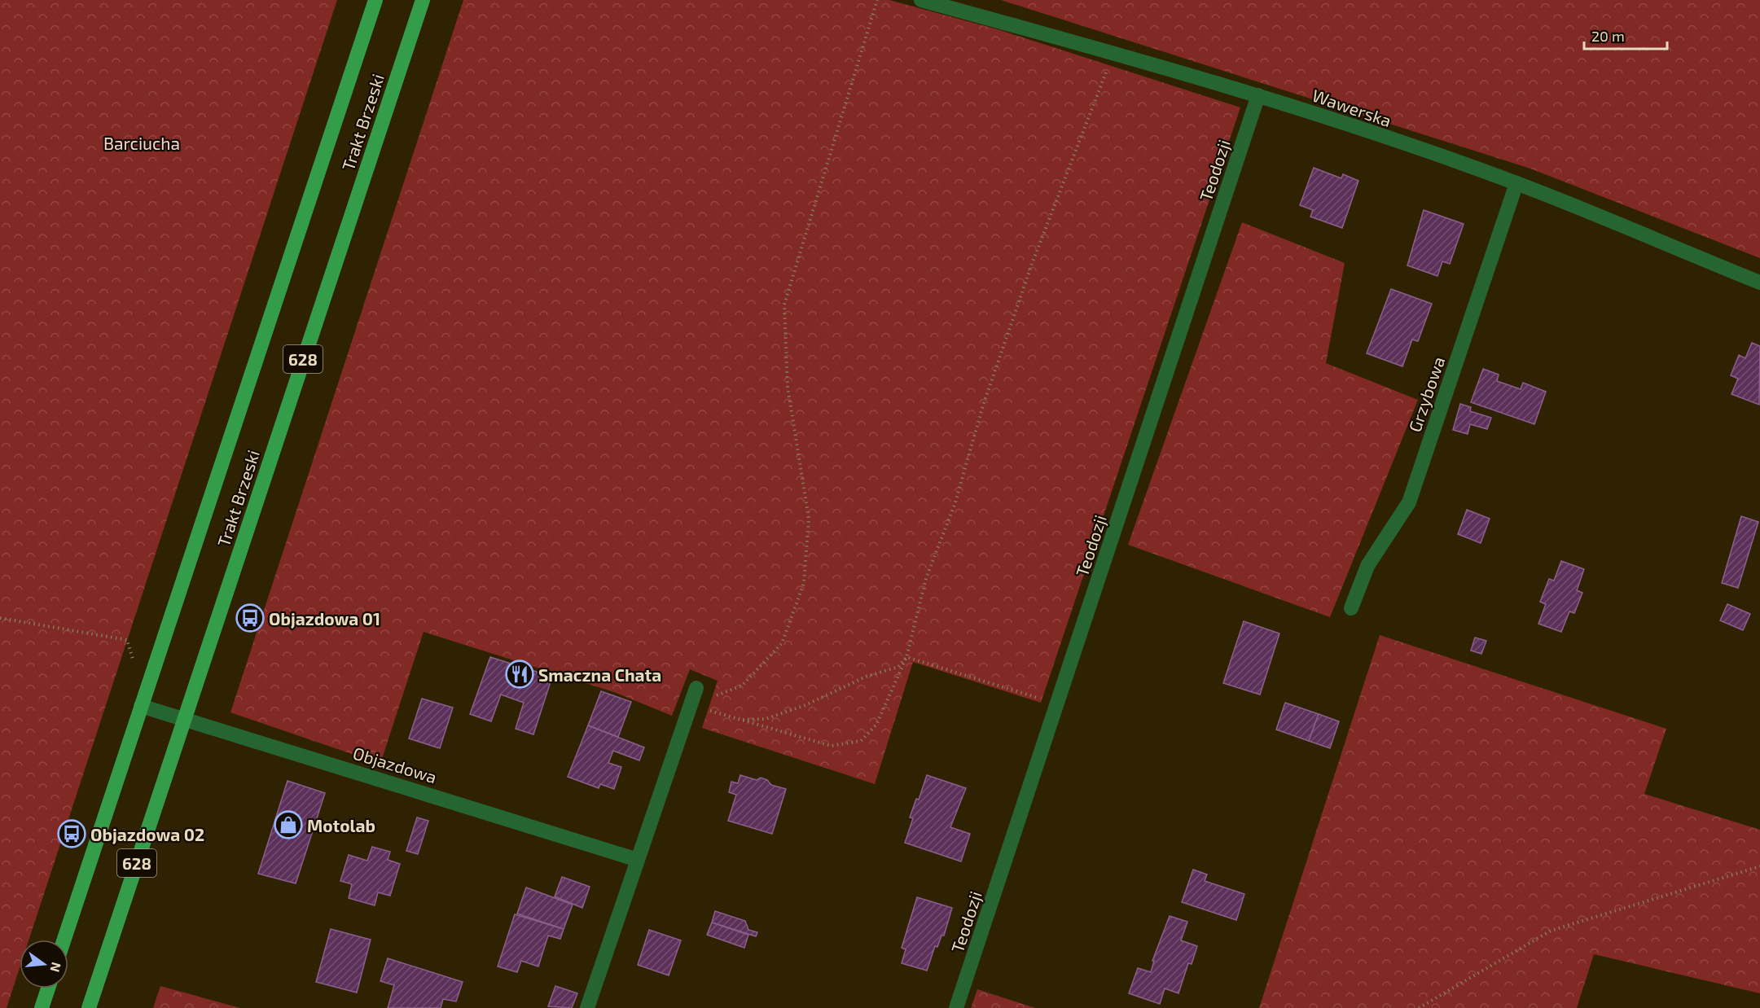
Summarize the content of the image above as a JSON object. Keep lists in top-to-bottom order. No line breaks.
{"streets":{"main road":["Trakt Brzeski","628"],"street":["Wawerska","Teodozji","Grzybowa","Objazdowa"]},"crossings":[["Wawerska","Teodozji"],["Wawerska","Grzybowa"],["Trakt Brzeski","Objazdowa"]],"parks":["Barciucha"],"places":{"bus stop":["Objazdowa 01","Objazdowa 02"],"restaurant":["Smaczna Chata"],"shop":["Motolab"]},"scale_bar":"20 m","north":"right"}
